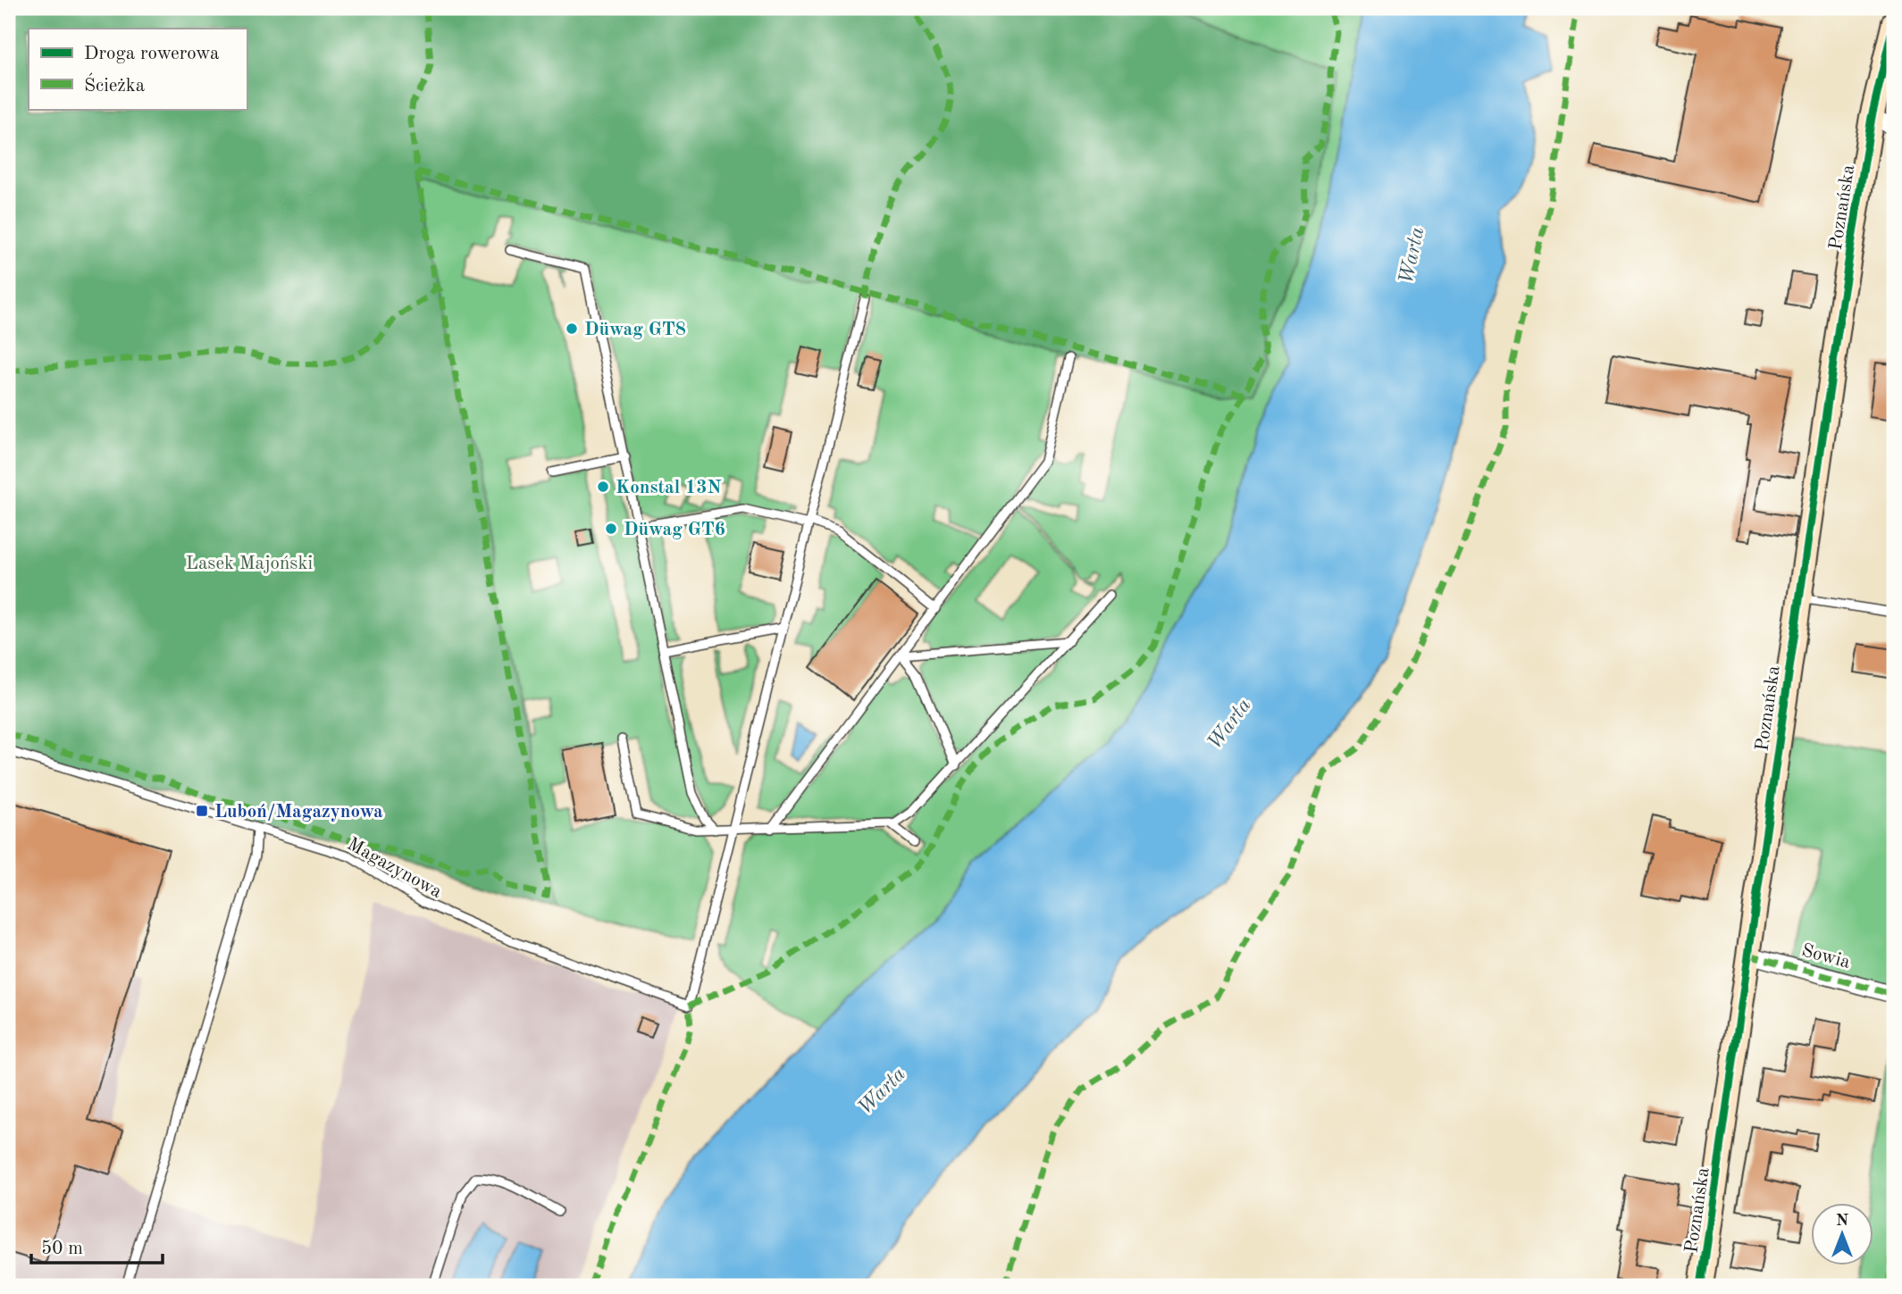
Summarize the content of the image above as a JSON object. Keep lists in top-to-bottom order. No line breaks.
{"streets":{"street":["Poznańska","Sowia"],"lane":["Magazynowa"]},"crossings":[["Poznańska","Sowia"]],"water":["Warta"],"parks":["Lasek Majoński"],"places":{"other":["Düwag GT8","Konstal 13N","Düwag GT6"],"transit":["Luboń/Magazynowa"]},"legend":["Droga rowerowa","Ścieżka"],"scale_bar":"50 m","north":"top"}
